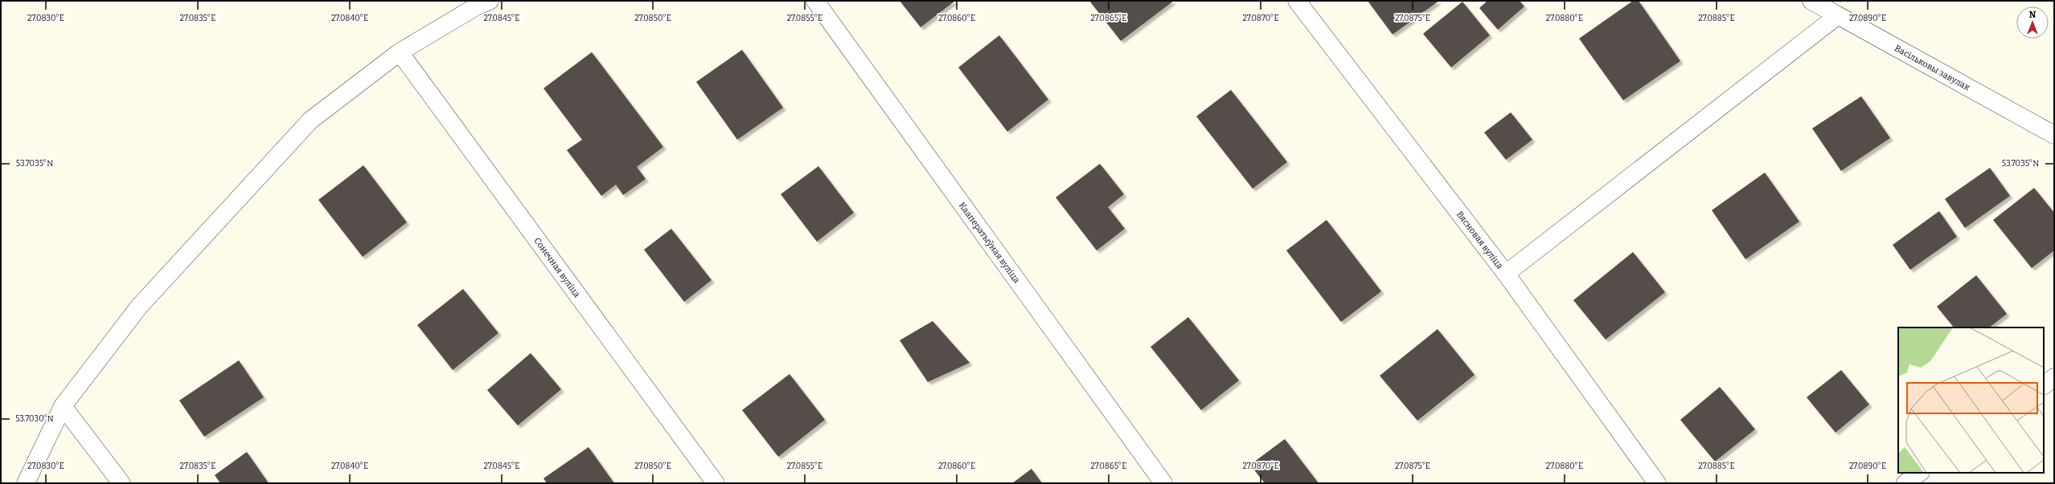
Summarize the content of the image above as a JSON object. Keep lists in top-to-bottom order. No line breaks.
{"streets":{"street":["Васільковы завулак","Вясновая вуліца","Кааператыўная вуліца","Сонечная вуліца"]},"north":"top","coordinates":["27.0830°E","27.0835°E","27.0840°E","27.0845°E","27.0850°E","27.0855°E","27.0860°E","27.0865°E","27.0870°E","27.0875°E","27.0880°E","27.0885°E","27.0890°E","53.7035°N","53.7030°N"]}
